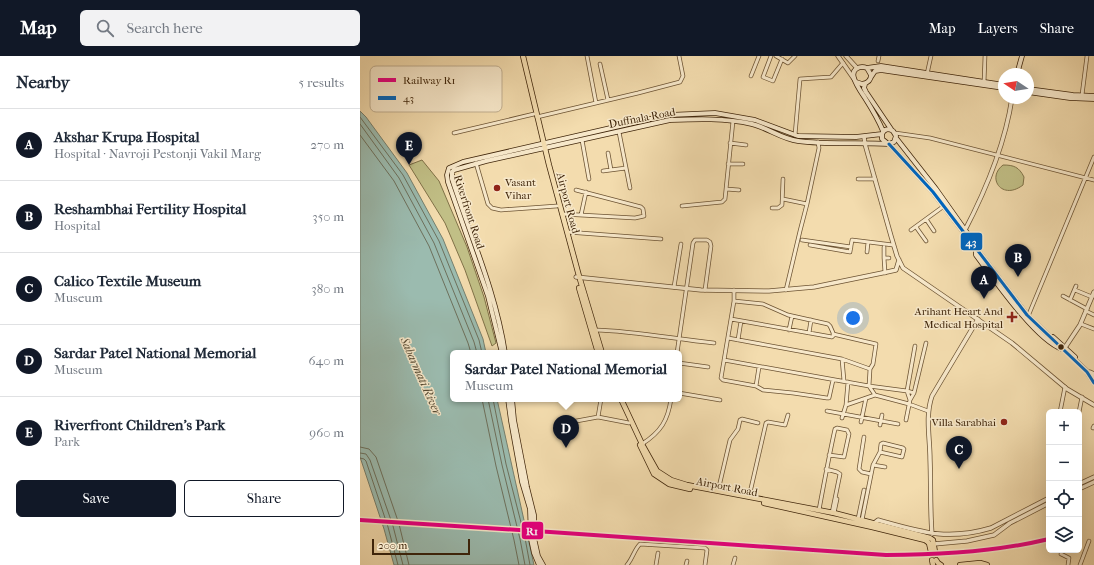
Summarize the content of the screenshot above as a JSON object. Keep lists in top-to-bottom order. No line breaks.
{"streets":{"main road":["Duffnala Road","Airport Road","Riverfront Road"]},"crossings":[["Duffnala Road","Airport Road"],["Duffnala Road","Riverfront Road"],["Airport Road","Riverfront Road"]],"water":["Sabarmati River"],"places":{"other":["Vasant Vihar","Villa Sarabhai"],"health":["Arihant Heart And Medical Hospital"]},"lines":["transit line 43","rail line R1"],"legend":["Railway R1","43"],"scale_bar":"200 m","north":"left","page":{"header":"Map","search":"Search here","nav":["Map","Layers","Share"],"heading":["Nearby","5 results"],"list":[{"mark":"A","name":"Akshar Krupa Hospital","note":"Hospital · Navroji Pestonji Vakil Marg","value":"270 m"},{"mark":"B","name":"Reshambhai Fertility Hospital","note":"Hospital","value":"350 m"},{"mark":"C","name":"Calico Textile Museum","note":"Museum","value":"380 m"},{"mark":"D","name":"Sardar Patel National Memorial","note":"Museum","value":"640 m"},{"mark":"E","name":"Riverfront Children's Park","note":"Park","value":"960 m"}],"pins":["E","B","A","D","C"],"popup":["Sardar Patel National Memorial","Museum"],"map_buttons":["+","−"],"buttons":["Save","Share"],"scale":"200 m"}}
